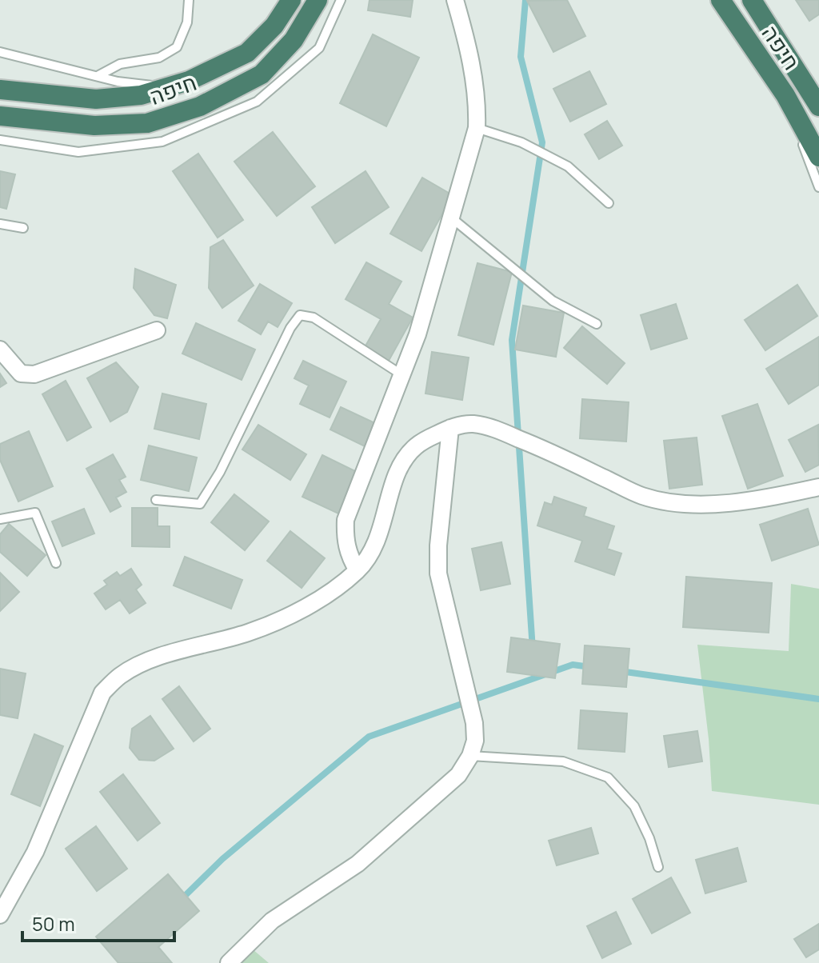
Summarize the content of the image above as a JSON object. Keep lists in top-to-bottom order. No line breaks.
{"streets":{"highway":["חיפה"]},"scale_bar":"50 m"}
